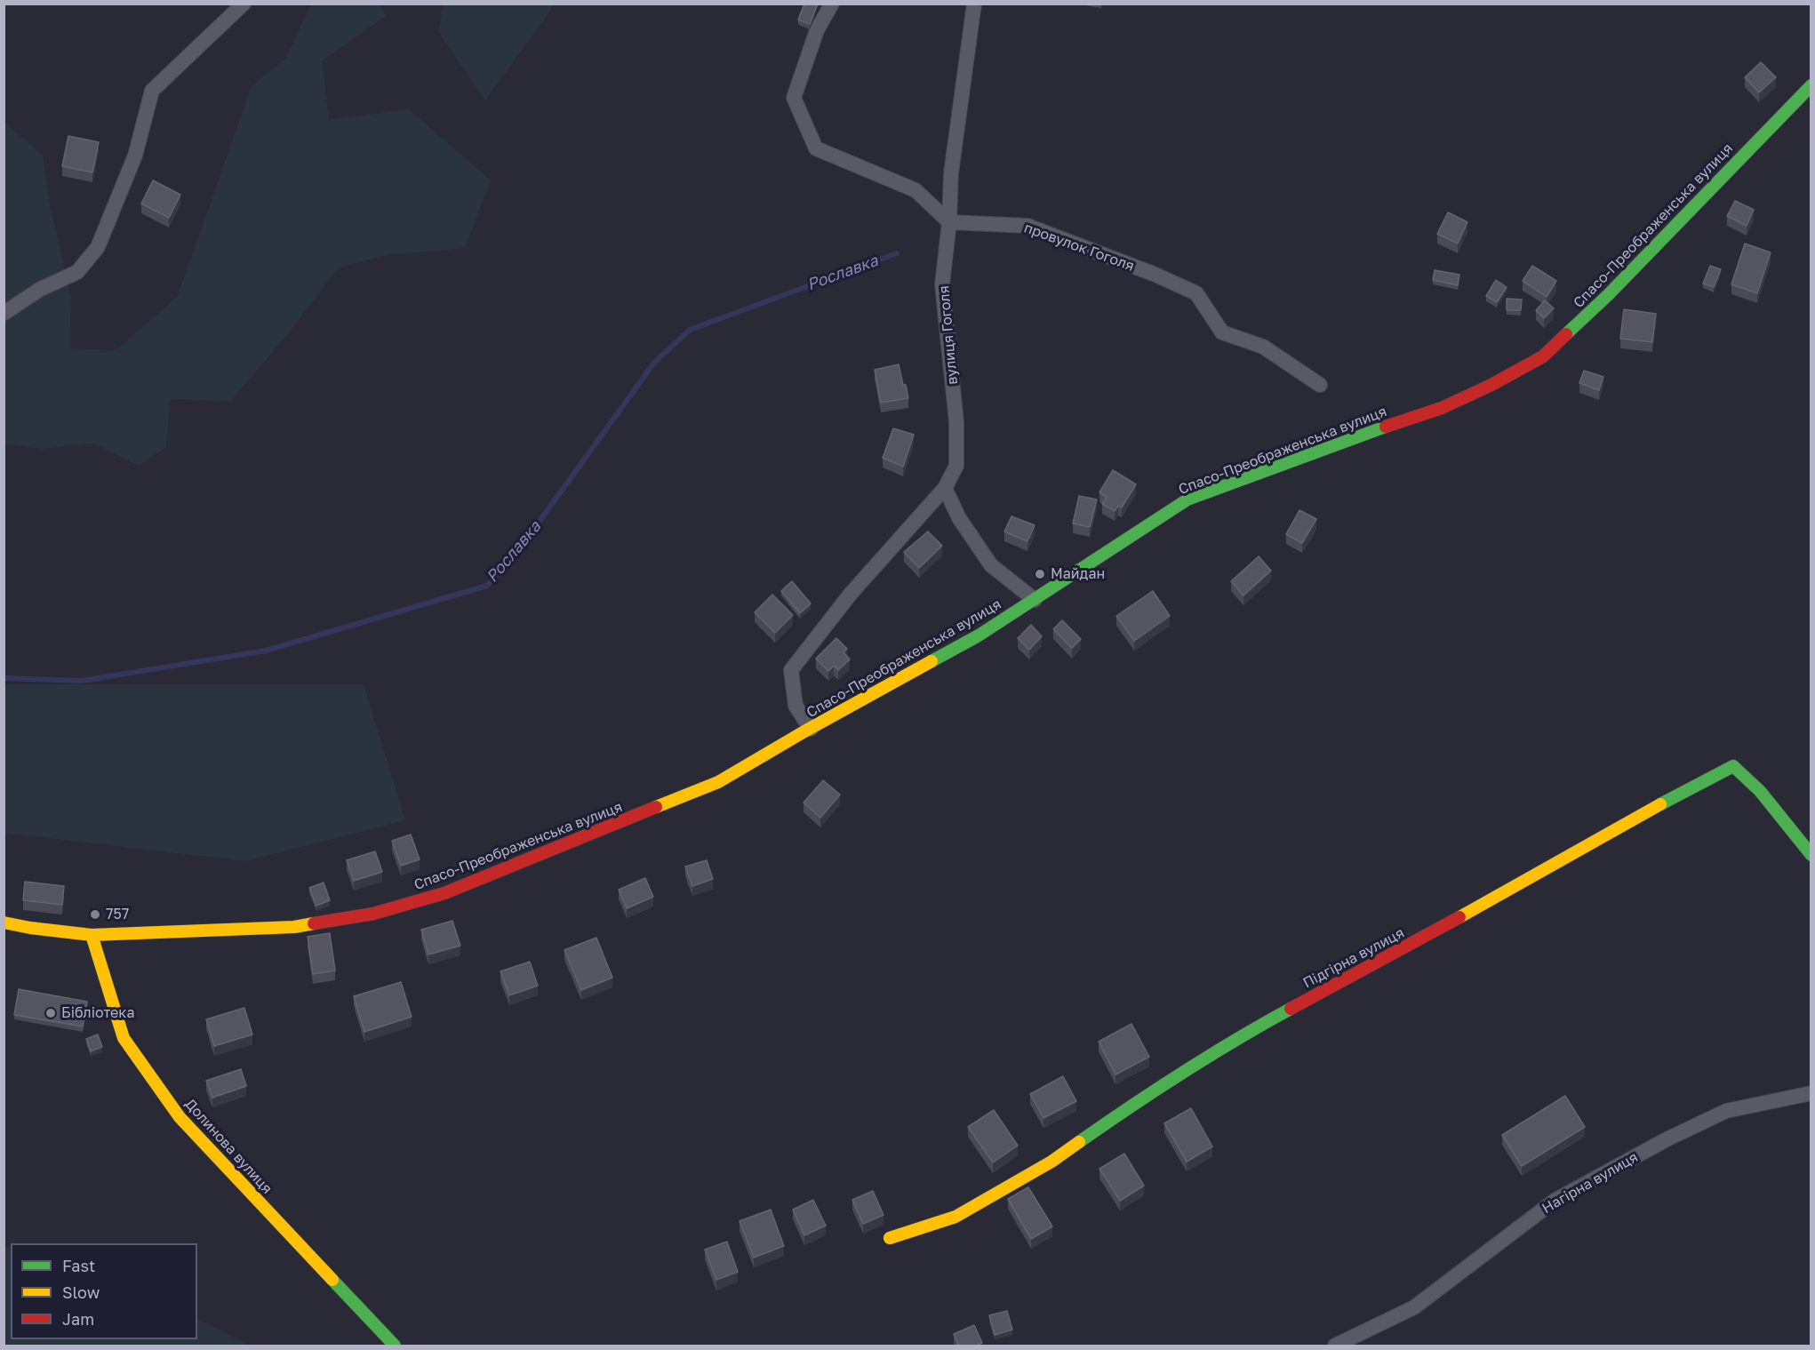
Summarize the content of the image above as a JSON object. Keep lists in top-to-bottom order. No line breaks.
{"streets":{"street":["Спасо-Преображенська вулиця","провулок Гоголя","вулиця Гоголя","Підгірна вулиця","Долинова вулиця","Нагірна вулиця"]},"crossings":[["Спасо-Преображенська вулиця","вулиця Гоголя"],["Спасо-Преображенська вулиця","Долинова вулиця"],["провулок Гоголя","вулиця Гоголя"]],"water":["Рославка"],"places":["Майдан","757","Бібліотека"],"legend":["Fast","Slow","Jam"]}
